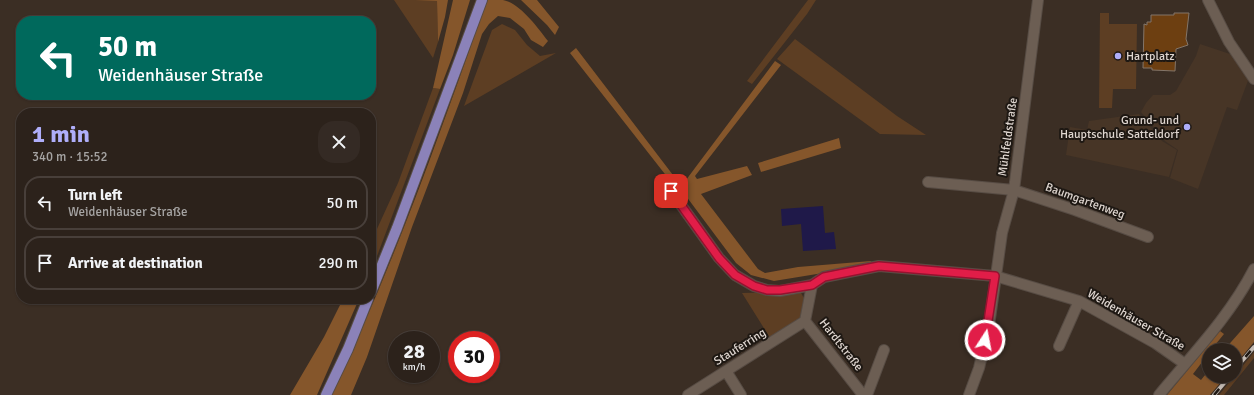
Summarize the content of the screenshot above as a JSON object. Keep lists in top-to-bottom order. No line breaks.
{"streets":{"street":["Mühlfeldstraße","Baumgartenweg","Weidenhäuser Straße","Hardtstraße","Stauferring"]},"crossings":[["Mühlfeldstraße","Baumgartenweg"],["Mühlfeldstraße","Weidenhäuser Straße"],["Weidenhäuser Straße","Hardtstraße"],["Hardtstraße","Stauferring"]],"places":["Hartplatz","Grund- und Hauptschule Satteldorf"],"page":{"turn":["50 m","Weidenhäuser Straße"],"heading":["1 min","340 m · 15:52"],"list":[{"name":"Turn left","note":"Weidenhäuser Straße","value":"50 m"},{"name":"Arrive at destination","value":"290 m"}],"speed":"28 km/h","limit":"30"}}
